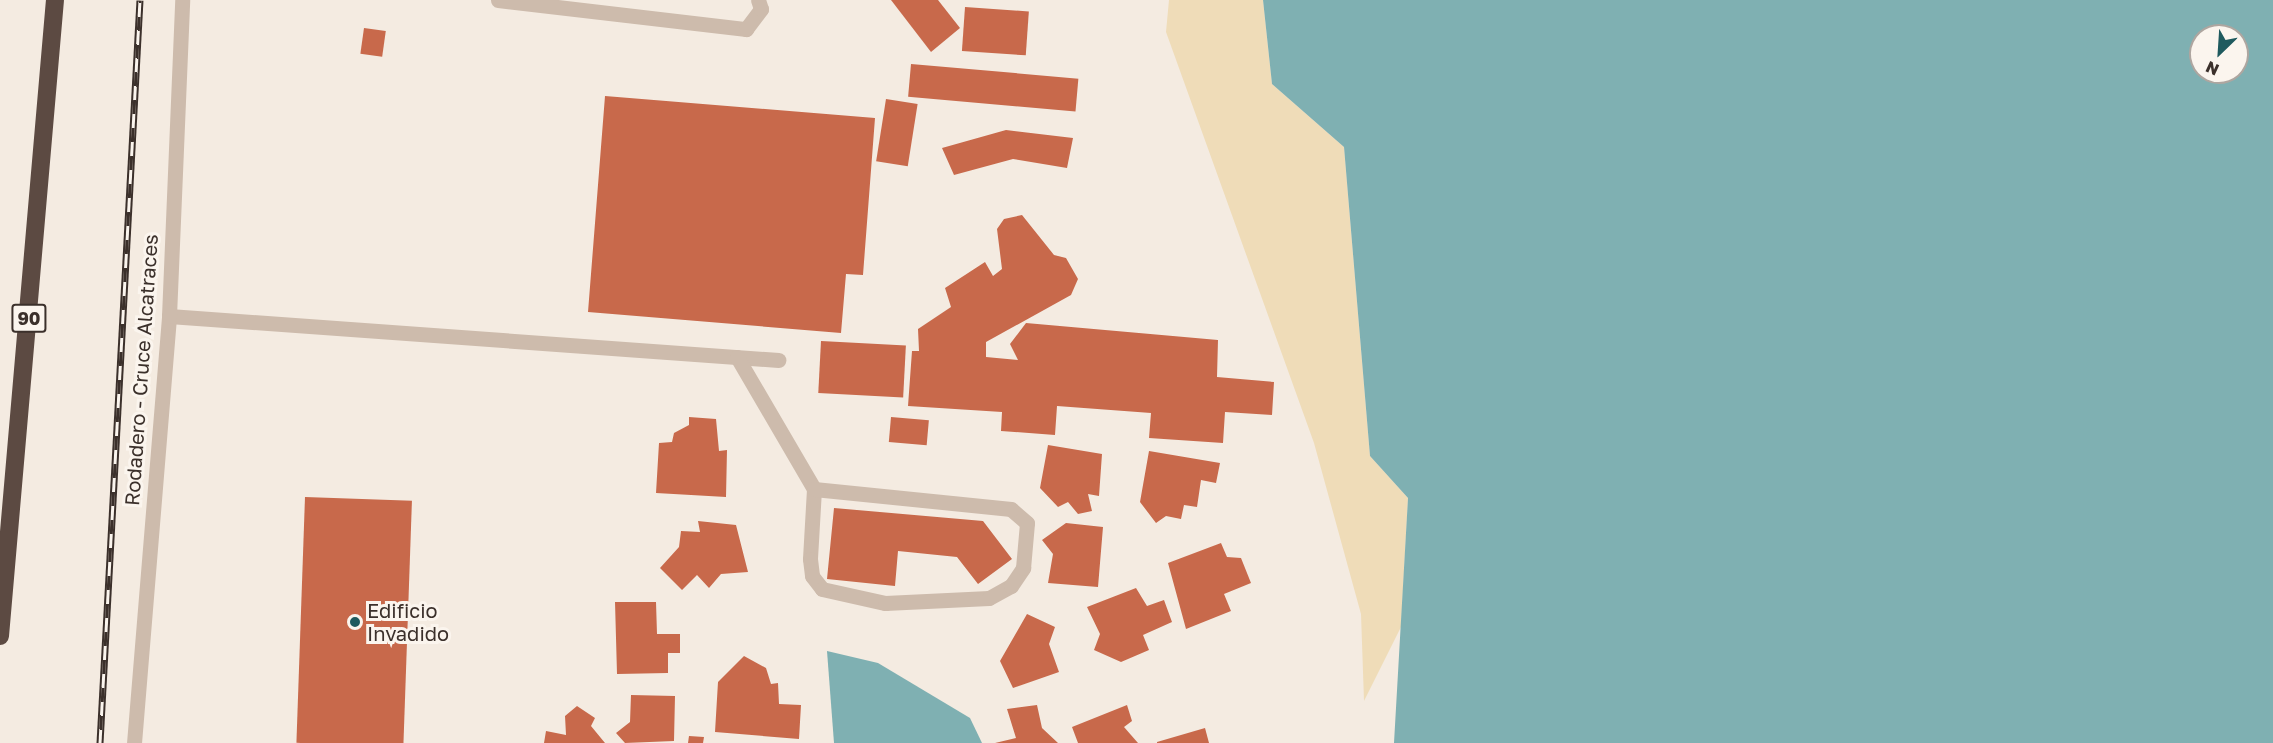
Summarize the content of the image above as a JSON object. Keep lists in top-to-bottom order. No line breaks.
{"streets":{"highway":["90"],"street":["Rodadero - Cruce Alcatraces"]},"places":["Edificio Invadido"],"north":"bottom left"}
